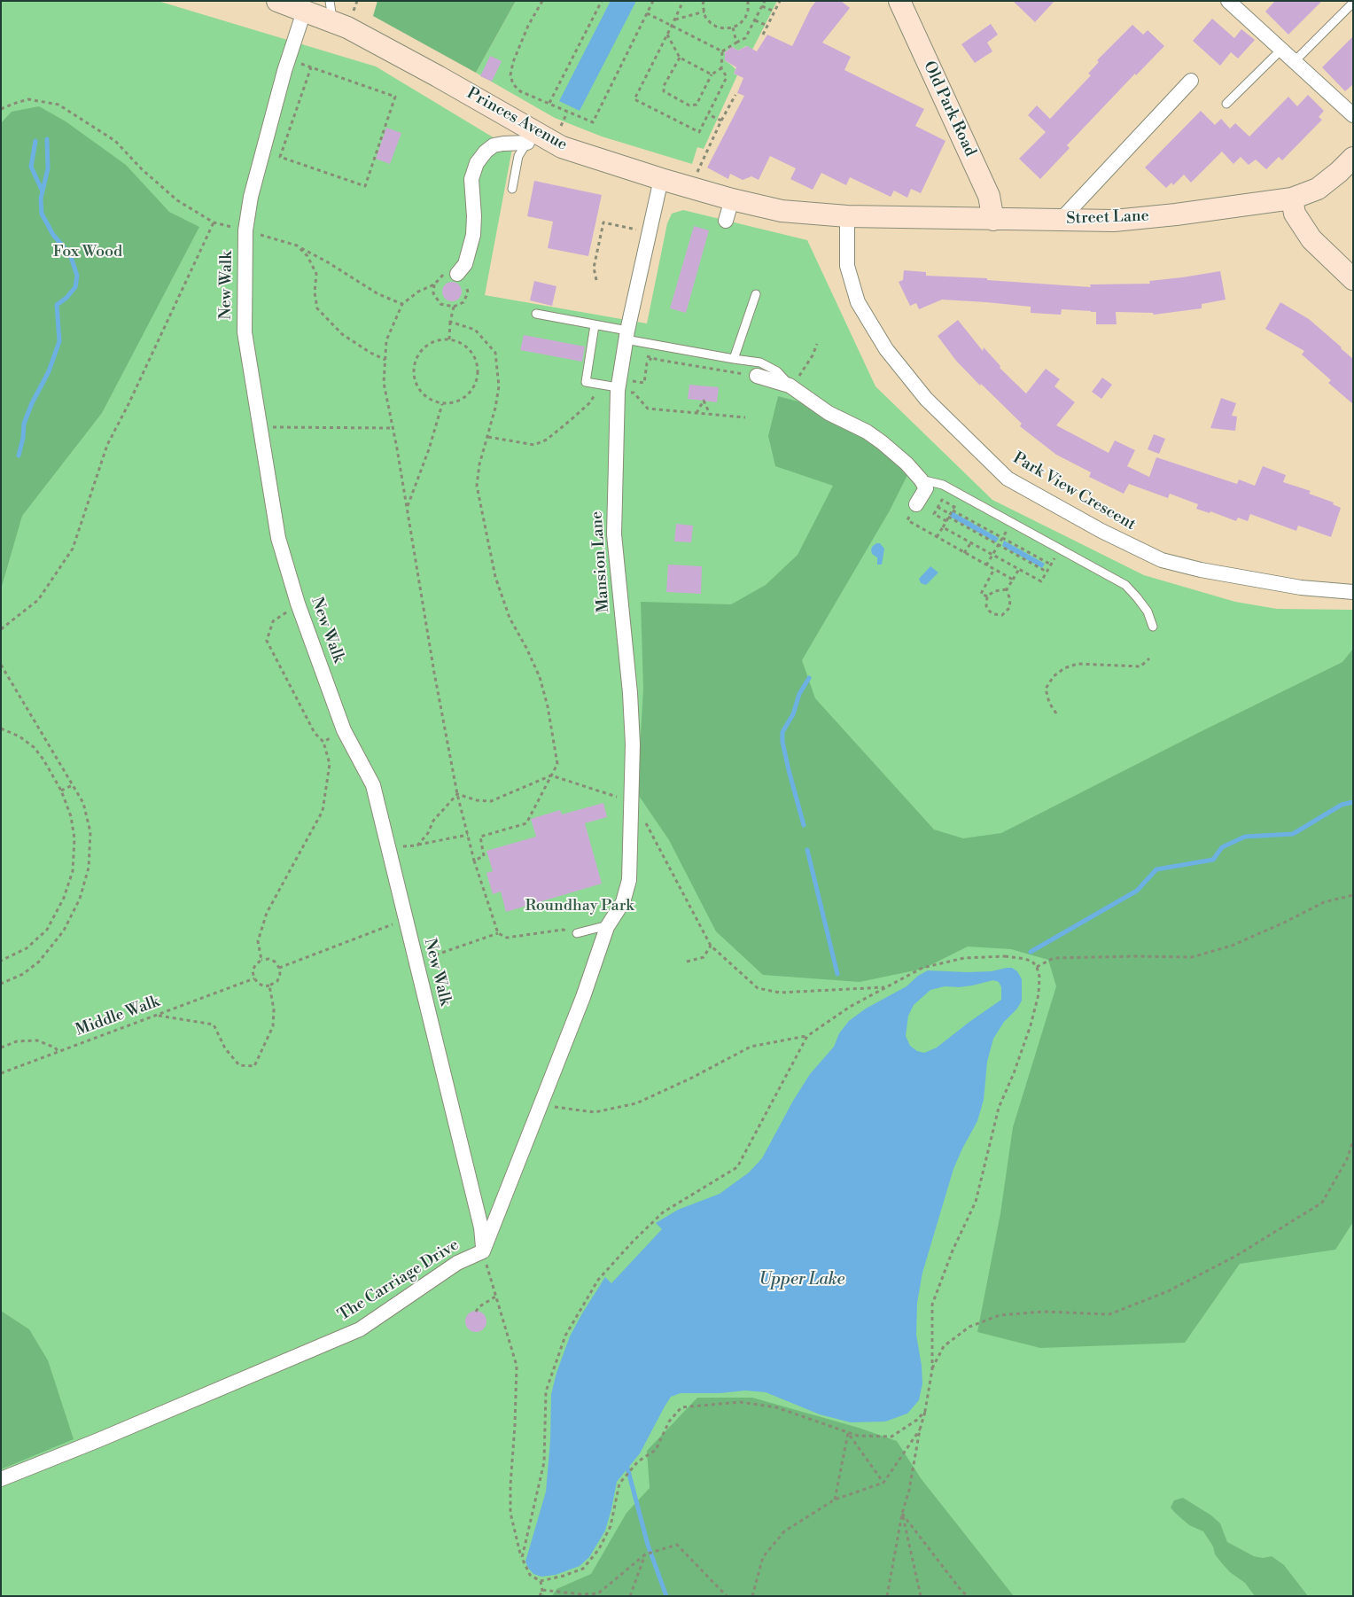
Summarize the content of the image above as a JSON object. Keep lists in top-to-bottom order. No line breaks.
{"streets":{"street":["Old Park Road","Princes Avenue","Street Lane","New Walk","Park View Crescent","Mansion Lane","The Carriage Drive"],"path":["Middle Walk"]},"crossings":[["Old Park Road","Street Lane"],["Princes Avenue","Street Lane"],["Princes Avenue","New Walk"],["Princes Avenue","Park View Crescent"],["Princes Avenue","Mansion Lane"],["Street Lane","Park View Crescent"],["New Walk","The Carriage Drive"],["Mansion Lane","The Carriage Drive"]],"water":["Upper Lake"],"parks":["Fox Wood","Roundhay Park"]}
